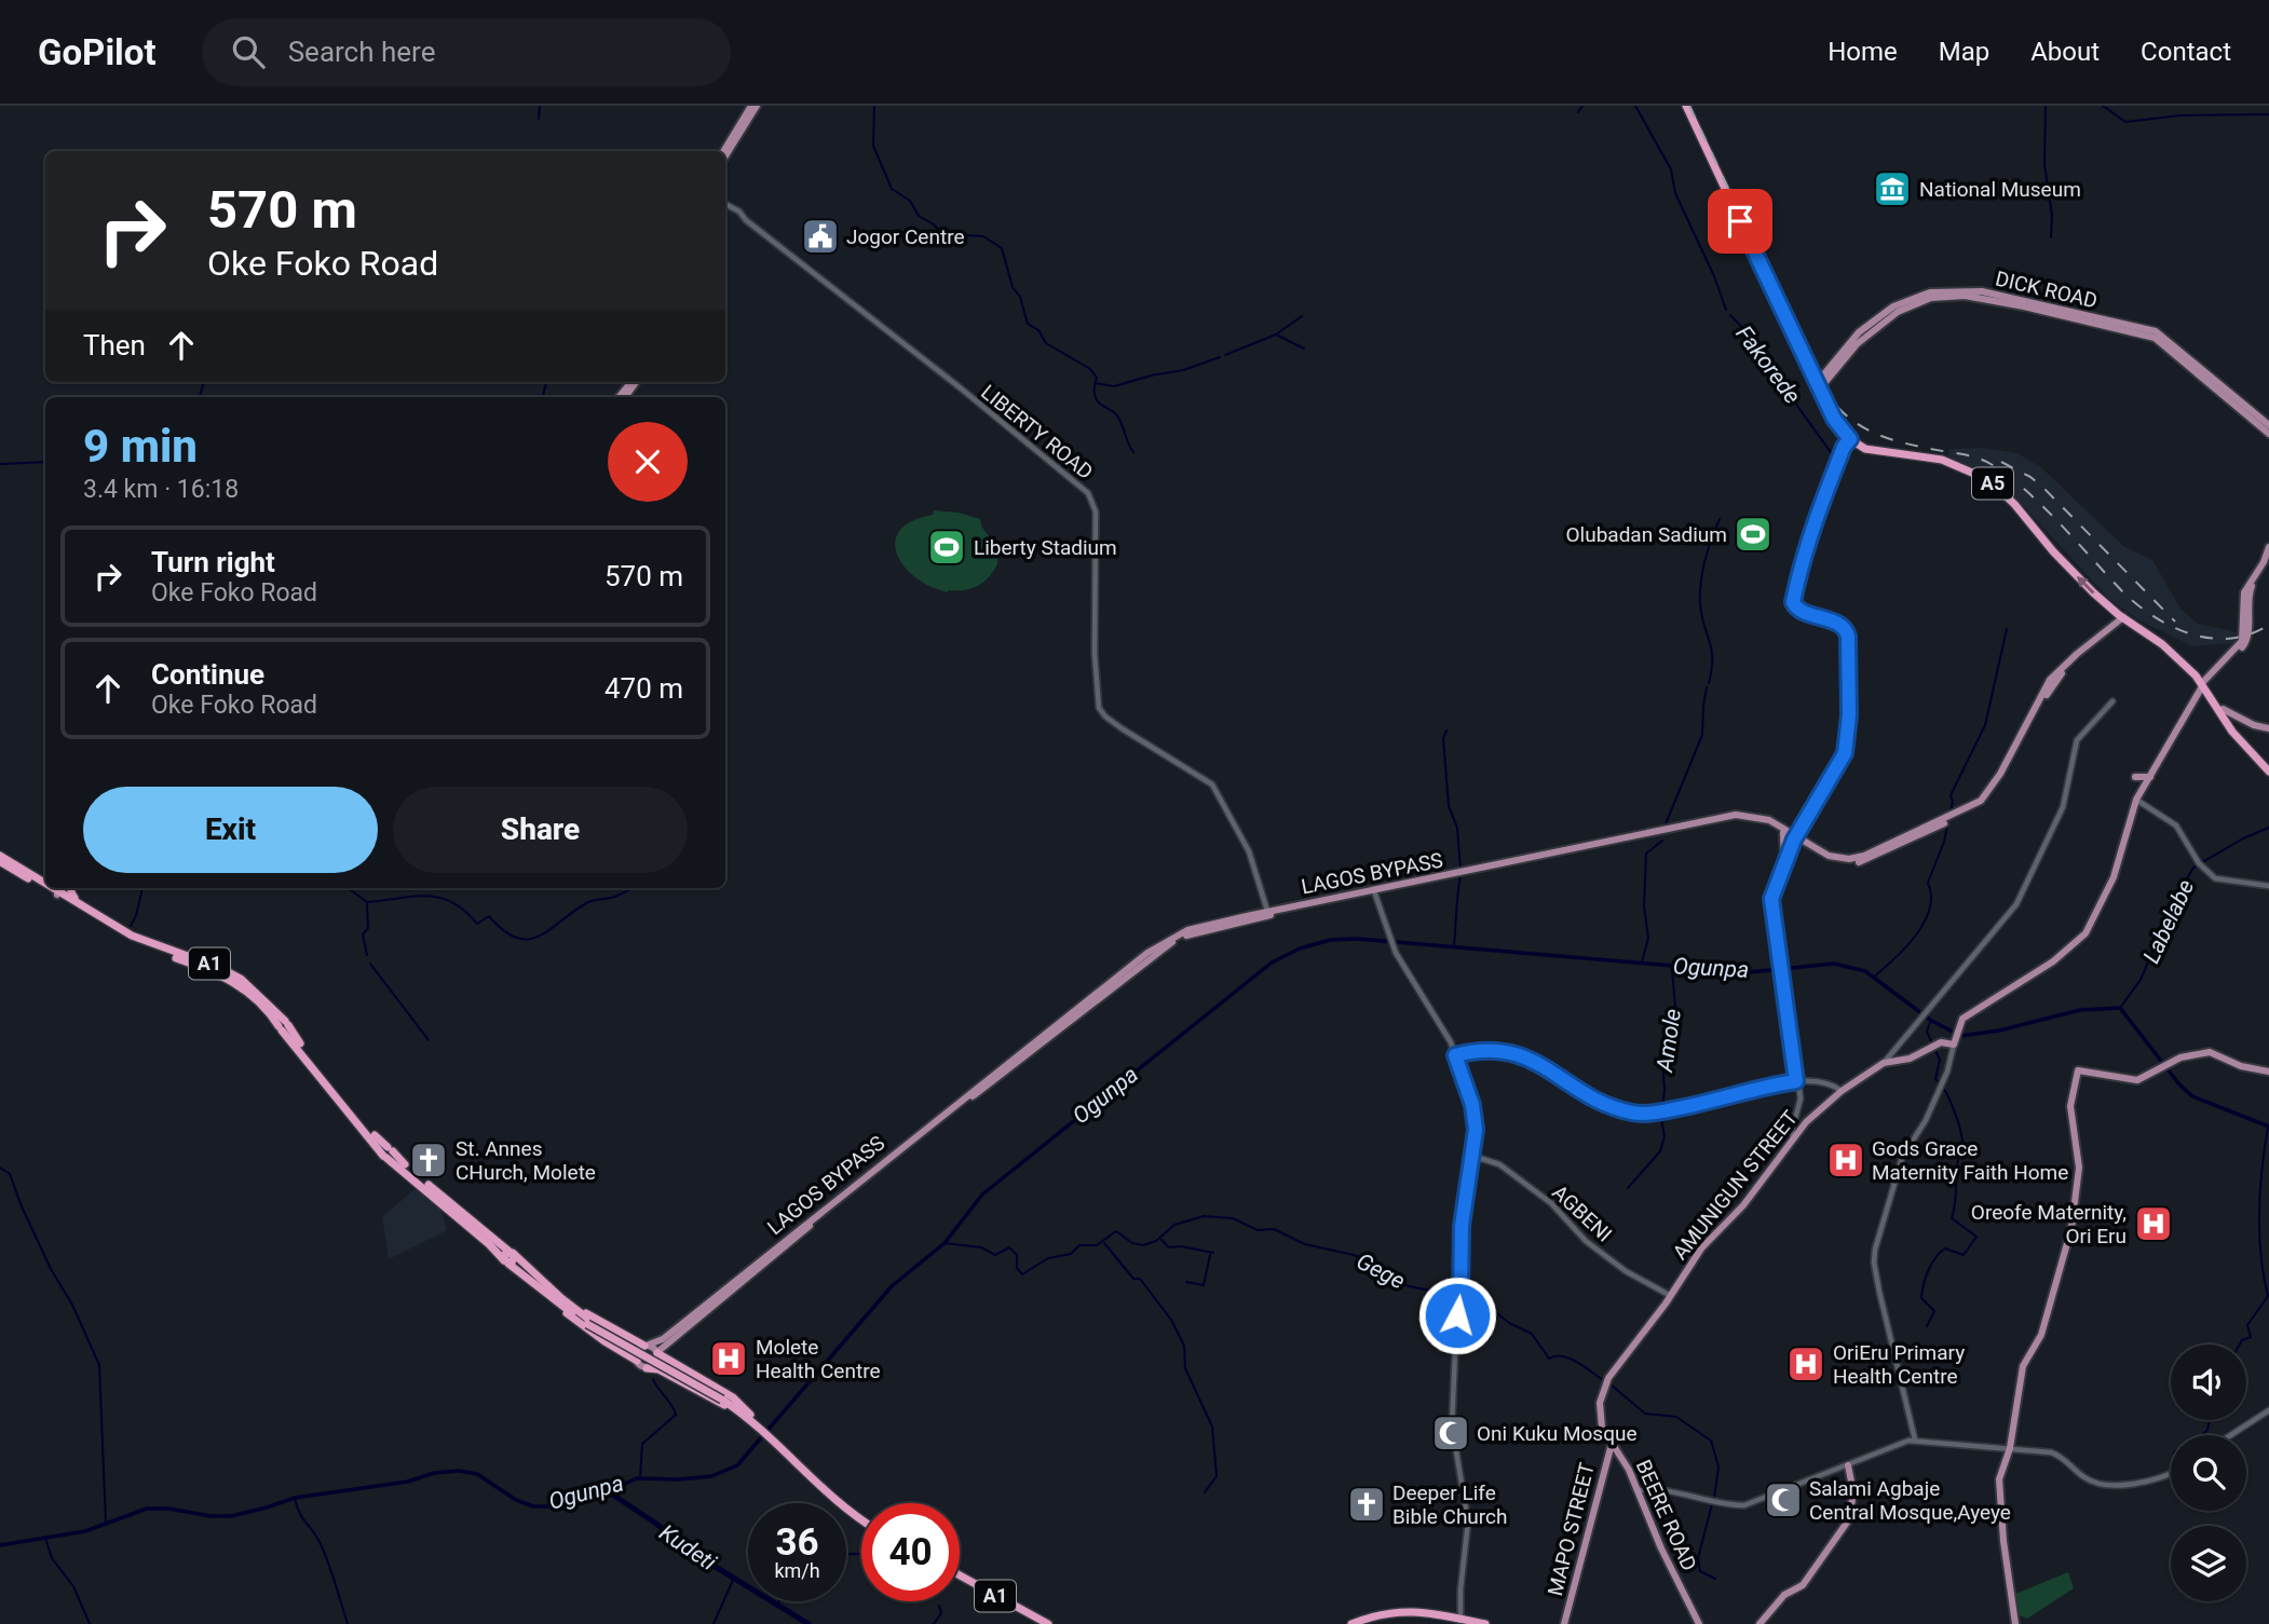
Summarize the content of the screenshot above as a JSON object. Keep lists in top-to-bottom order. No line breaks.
{"streets":{"highway":["A5","A1"],"main road":["DICK ROAD","LAGOS BYPASS","AMUNIGUN STREET","BEERE ROAD","MAPO STREET"],"street":["LIBERTY ROAD","AGBENI"]},"crossings":[["DICK ROAD","A5"],["LIBERTY ROAD","LAGOS BYPASS"],["A5","LAGOS BYPASS"],["AMUNIGUN STREET","AGBENI"],["AMUNIGUN STREET","BEERE ROAD"],["BEERE ROAD","MAPO STREET"]],"water":["Fakorede","Labelabe","Ogunpa","Amole","Gege","Kudeti"],"places":{"museum":["National Museum"],"public building":["Jogor Centre"],"sports":["Olubadan Sadium","Liberty Stadium"],"church":["St. Annes CHurch, Molete","Deeper Life Bible Church"],"hospital":["Gods Grace Maternity Faith Home","Oreofe Maternity, Ori Eru","Molete Health Centre","OriEru Primary Health Centre"],"mosque":["Oni Kuku Mosque","Salami Agbaje Central Mosque,Ayeye"]},"page":{"header":"GoPilot","search":"Search here","nav":["Home","Map","About","Contact"],"turn":["570 m","Oke Foko Road"],"then":"Then","heading":["9 min","3.4 km · 16:18"],"list":[{"name":"Turn right","note":"Oke Foko Road","value":"570 m"},{"name":"Continue","note":"Oke Foko Road","value":"470 m"}],"buttons":["Exit","Share"],"speed":"36 km/h","limit":"40"}}
